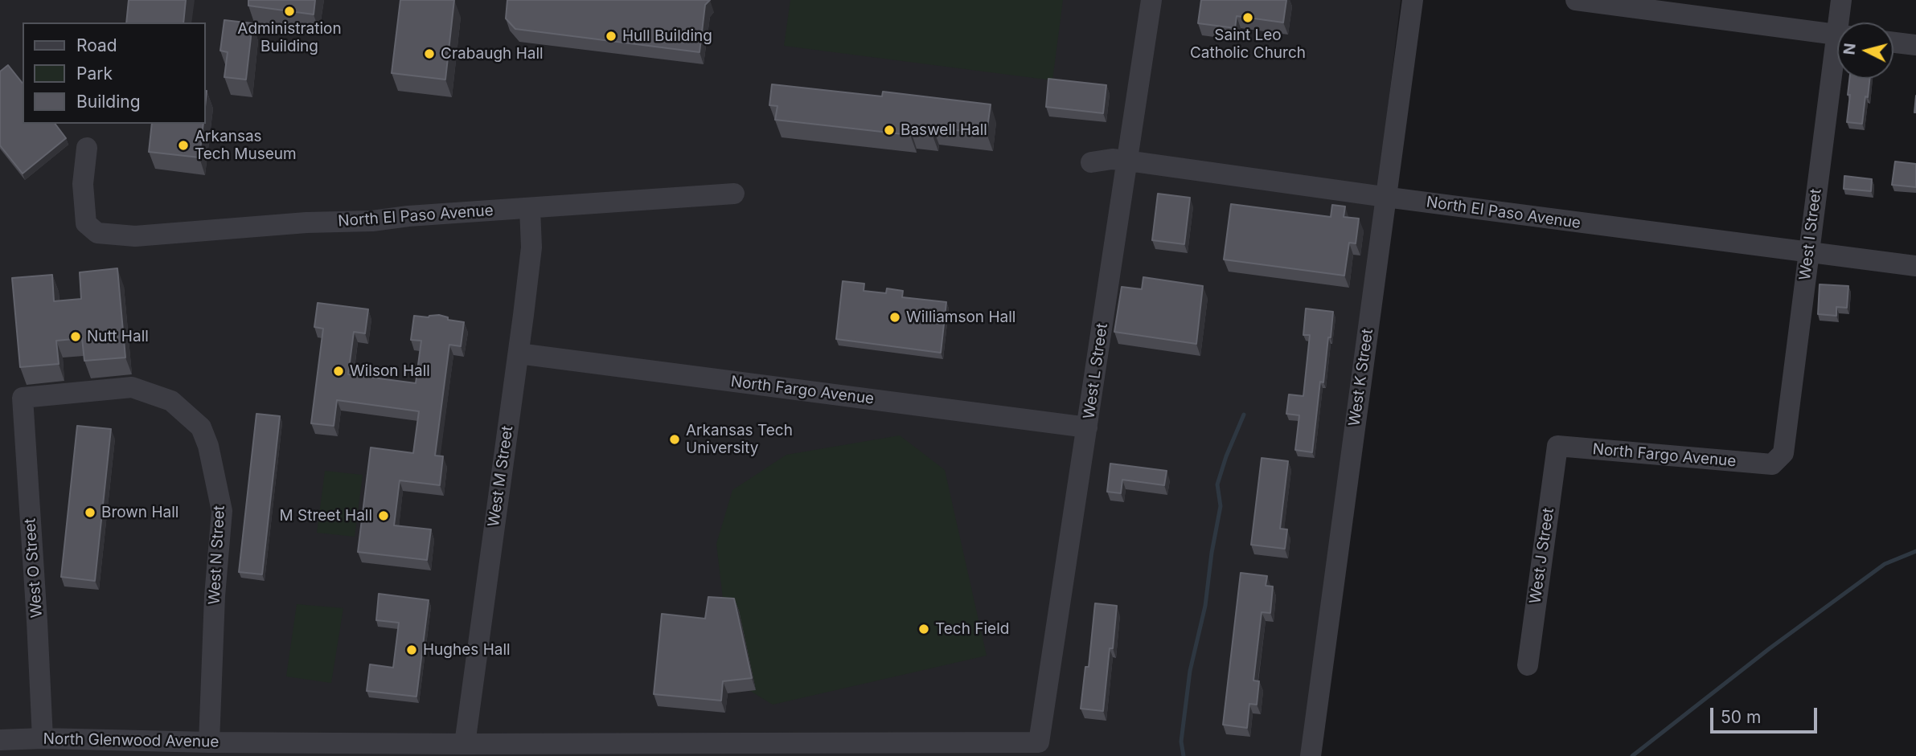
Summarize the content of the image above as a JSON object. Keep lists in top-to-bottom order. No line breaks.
{"streets":{"street":["North El Paso Avenue","West I Street","West L Street","West K Street","North Fargo Avenue","West M Street","West N Street","West J Street","West O Street","North Glenwood Avenue"]},"crossings":[["North El Paso Avenue","West I Street"],["North El Paso Avenue","West L Street"],["North El Paso Avenue","West K Street"],["North El Paso Avenue","West M Street"],["West I Street","North Fargo Avenue"],["West L Street","North Fargo Avenue"],["West L Street","North Glenwood Avenue"],["North Fargo Avenue","West M Street"],["North Fargo Avenue","West J Street"],["West M Street","North Glenwood Avenue"],["West N Street","West O Street"],["West N Street","North Glenwood Avenue"],["West O Street","North Glenwood Avenue"]],"places":["Administration Building","Saint Leo Catholic Church","Hull Building","Crabaugh Hall","Baswell Hall","Arkansas Tech Museum","Williamson Hall","Nutt Hall","Wilson Hall","Arkansas Tech University","Brown Hall","M Street Hall","Tech Field","Hughes Hall"],"legend":["Road","Park","Building"],"scale_bar":"50 m","north":"left"}
